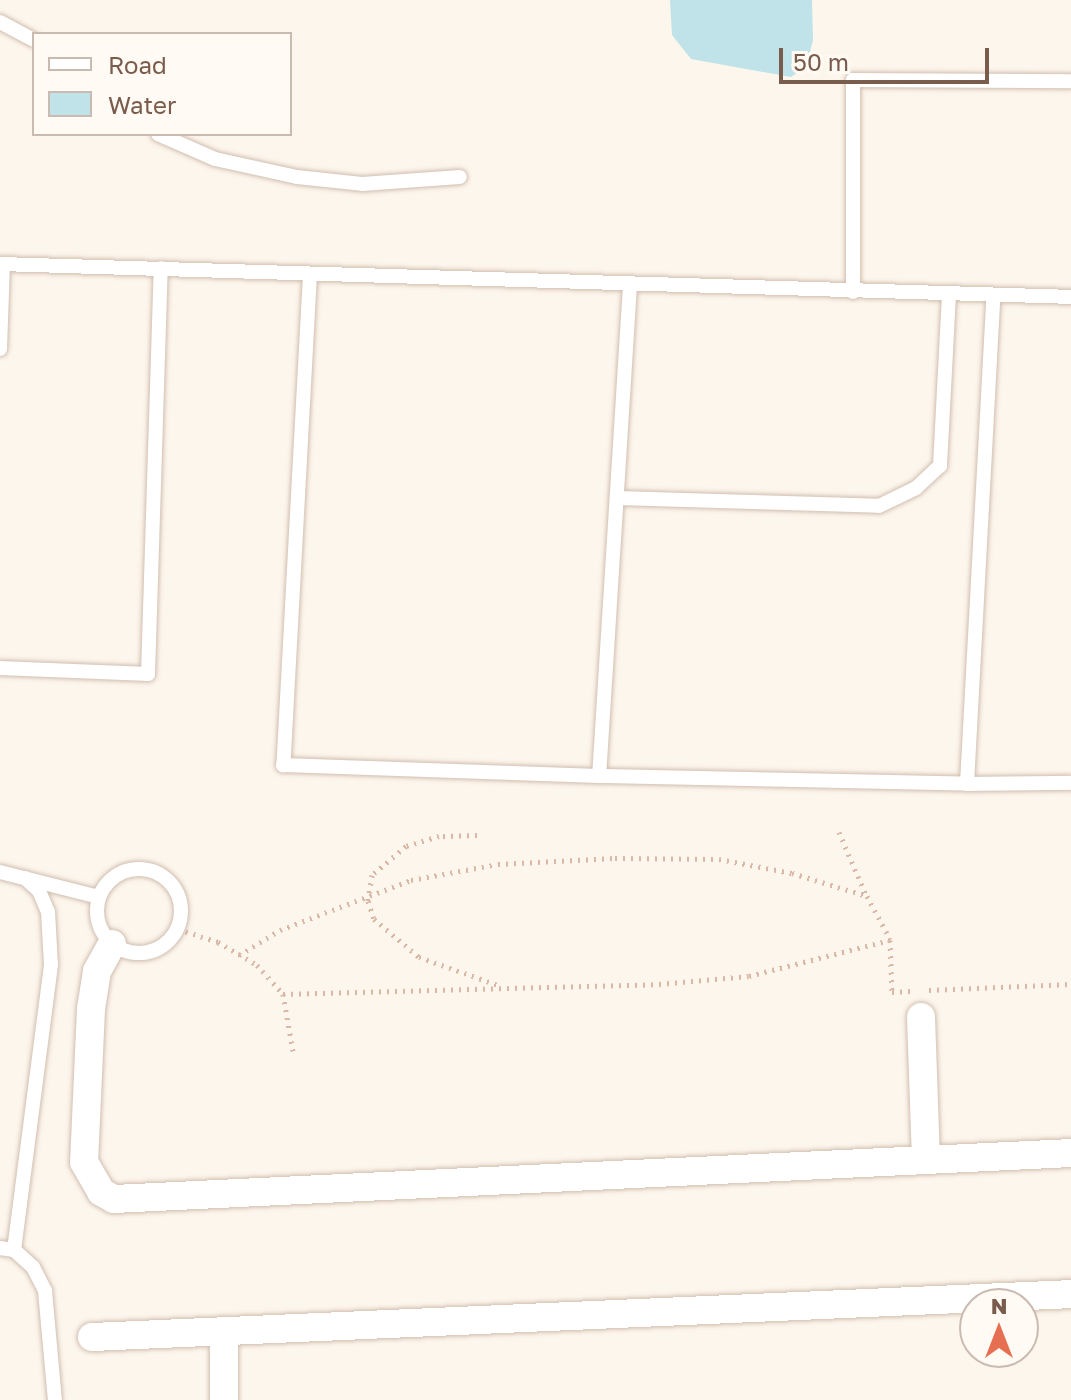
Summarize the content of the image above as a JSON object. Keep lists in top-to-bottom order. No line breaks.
{"legend":["Road","Water"],"scale_bar":"50 m","north":"top"}
